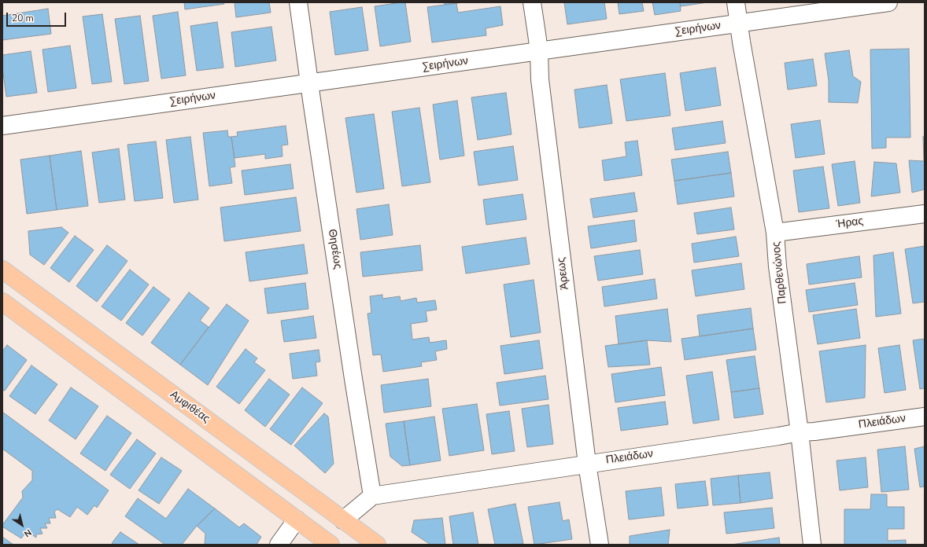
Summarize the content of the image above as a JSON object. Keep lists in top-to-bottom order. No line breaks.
{"streets":{"main road":["Αμφιθέας"],"street":["Σειρήνων","Ήρας","Θησέως","Παρθενώνος","Άρεως","Πλειάδων"]},"crossings":[["Σειρήνων","Θησέως"],["Σειρήνων","Παρθενώνος"],["Σειρήνων","Άρεως"],["Ήρας","Παρθενώνος"],["Θησέως","Πλειάδων"],["Παρθενώνος","Πλειάδων"],["Άρεως","Πλειάδων"]],"scale_bar":"20 m","north":"bottom right"}
